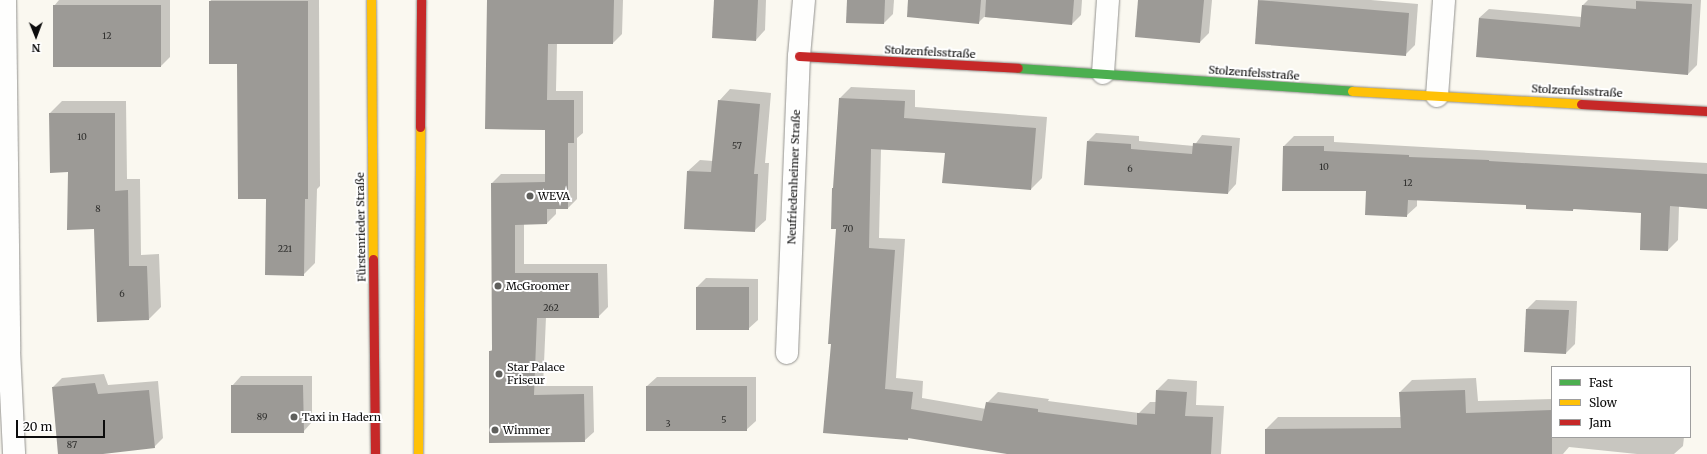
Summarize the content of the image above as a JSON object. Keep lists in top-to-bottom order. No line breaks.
{"streets":{"street":["Stolzenfelsstraße","Neufriedenheimer Straße","Fürstenrieder Straße"]},"crossings":[["Stolzenfelsstraße","Neufriedenheimer Straße"]],"places":["WEVA","McGroomer","Star Palace Friseur","Taxi in Hadern","Wimmer"],"house_numbers":["12","10","57","10","6","12","8","70","221","6","262","89","5","3","87"],"legend":["Fast","Slow","Jam"],"scale_bar":"20 m","north":"bottom"}
